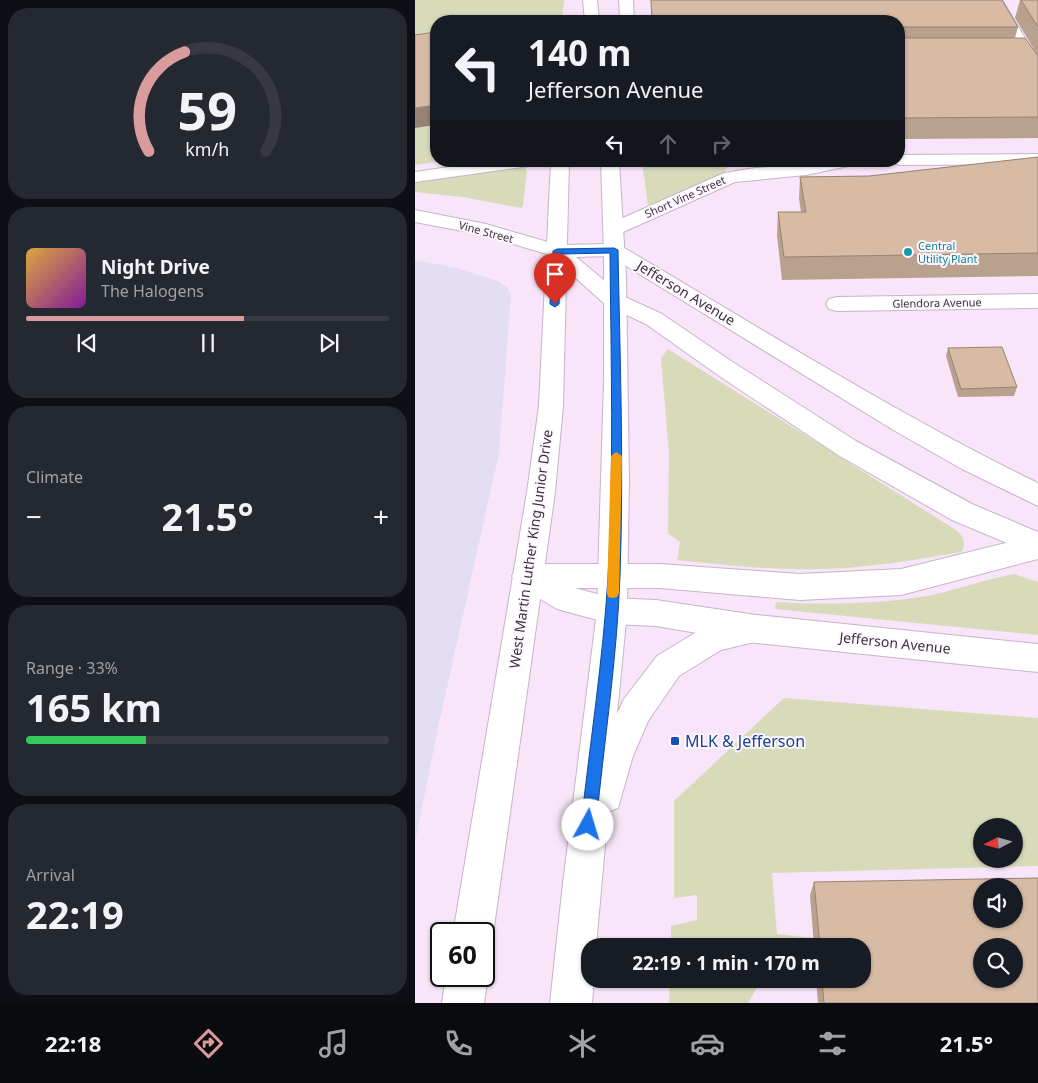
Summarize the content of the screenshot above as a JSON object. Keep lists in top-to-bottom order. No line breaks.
{"streets":{"main road":["Short Vine Street","Vine Street","Jefferson Avenue","Glendora Avenue","West Martin Luther King Junior Drive"]},"crossings":[["Vine Street","West Martin Luther King Junior Drive"],["Jefferson Avenue","West Martin Luther King Junior Drive"]],"places":{"other":["Central Utility Plant"],"transit":["MLK & Jefferson"]},"north":"left","page":{"turn":["140 m","Jefferson Avenue"],"song":["Night Drive","The Halogens"],"tile":["Climate",["Range · 33%","165 km"],["Arrival","22:19"]],"heat":["−","21.5°","+"],"limit":"60","trip":"22:19 · 1 min · 170 m","tabs":["22:18","21.5°"],"gauge":["59","km/h"]}}
